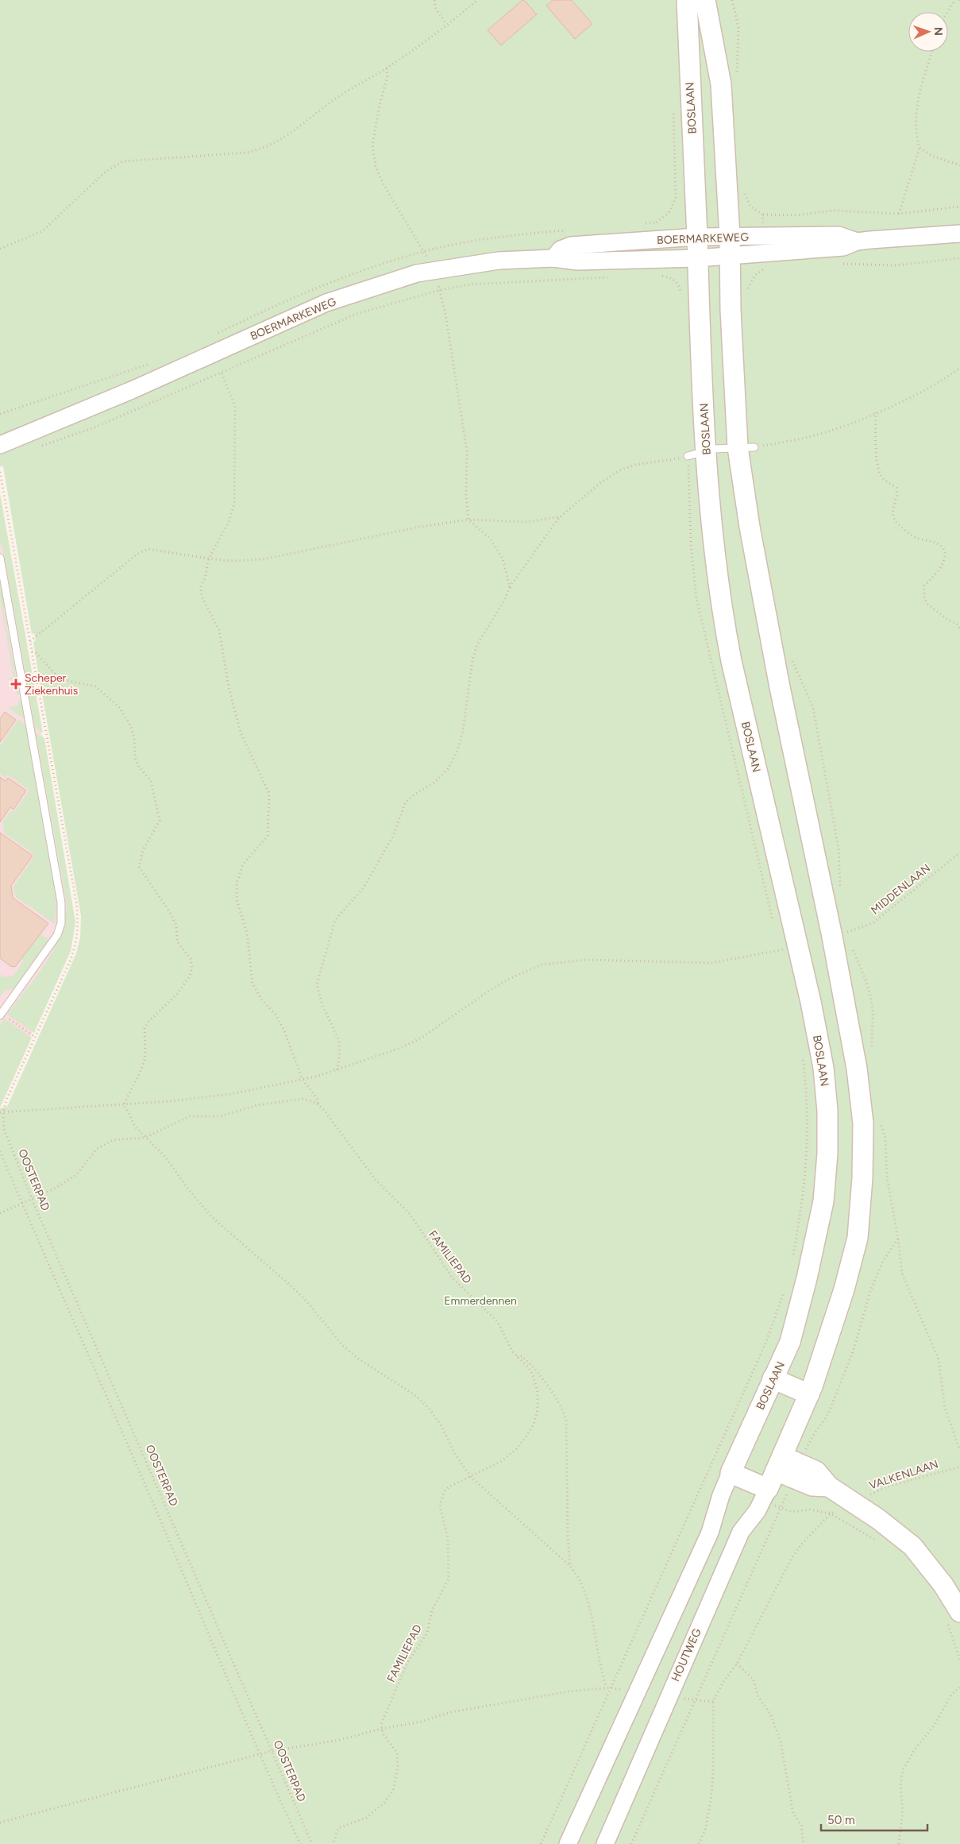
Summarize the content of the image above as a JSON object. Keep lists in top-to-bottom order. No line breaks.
{"streets":{"main road":["BOSLAAN","HOUTWEG"],"street":["BOERMARKEWEG"],"path":["MIDDENLAAN","OOSTERPAD","FAMILIEPAD","VALKENLAAN"]},"crossings":[["BOSLAAN","BOERMARKEWEG"]],"parks":["Emmerdennen"],"places":{"health":["Scheper Ziekenhuis"]},"scale_bar":"50 m","north":"right"}
